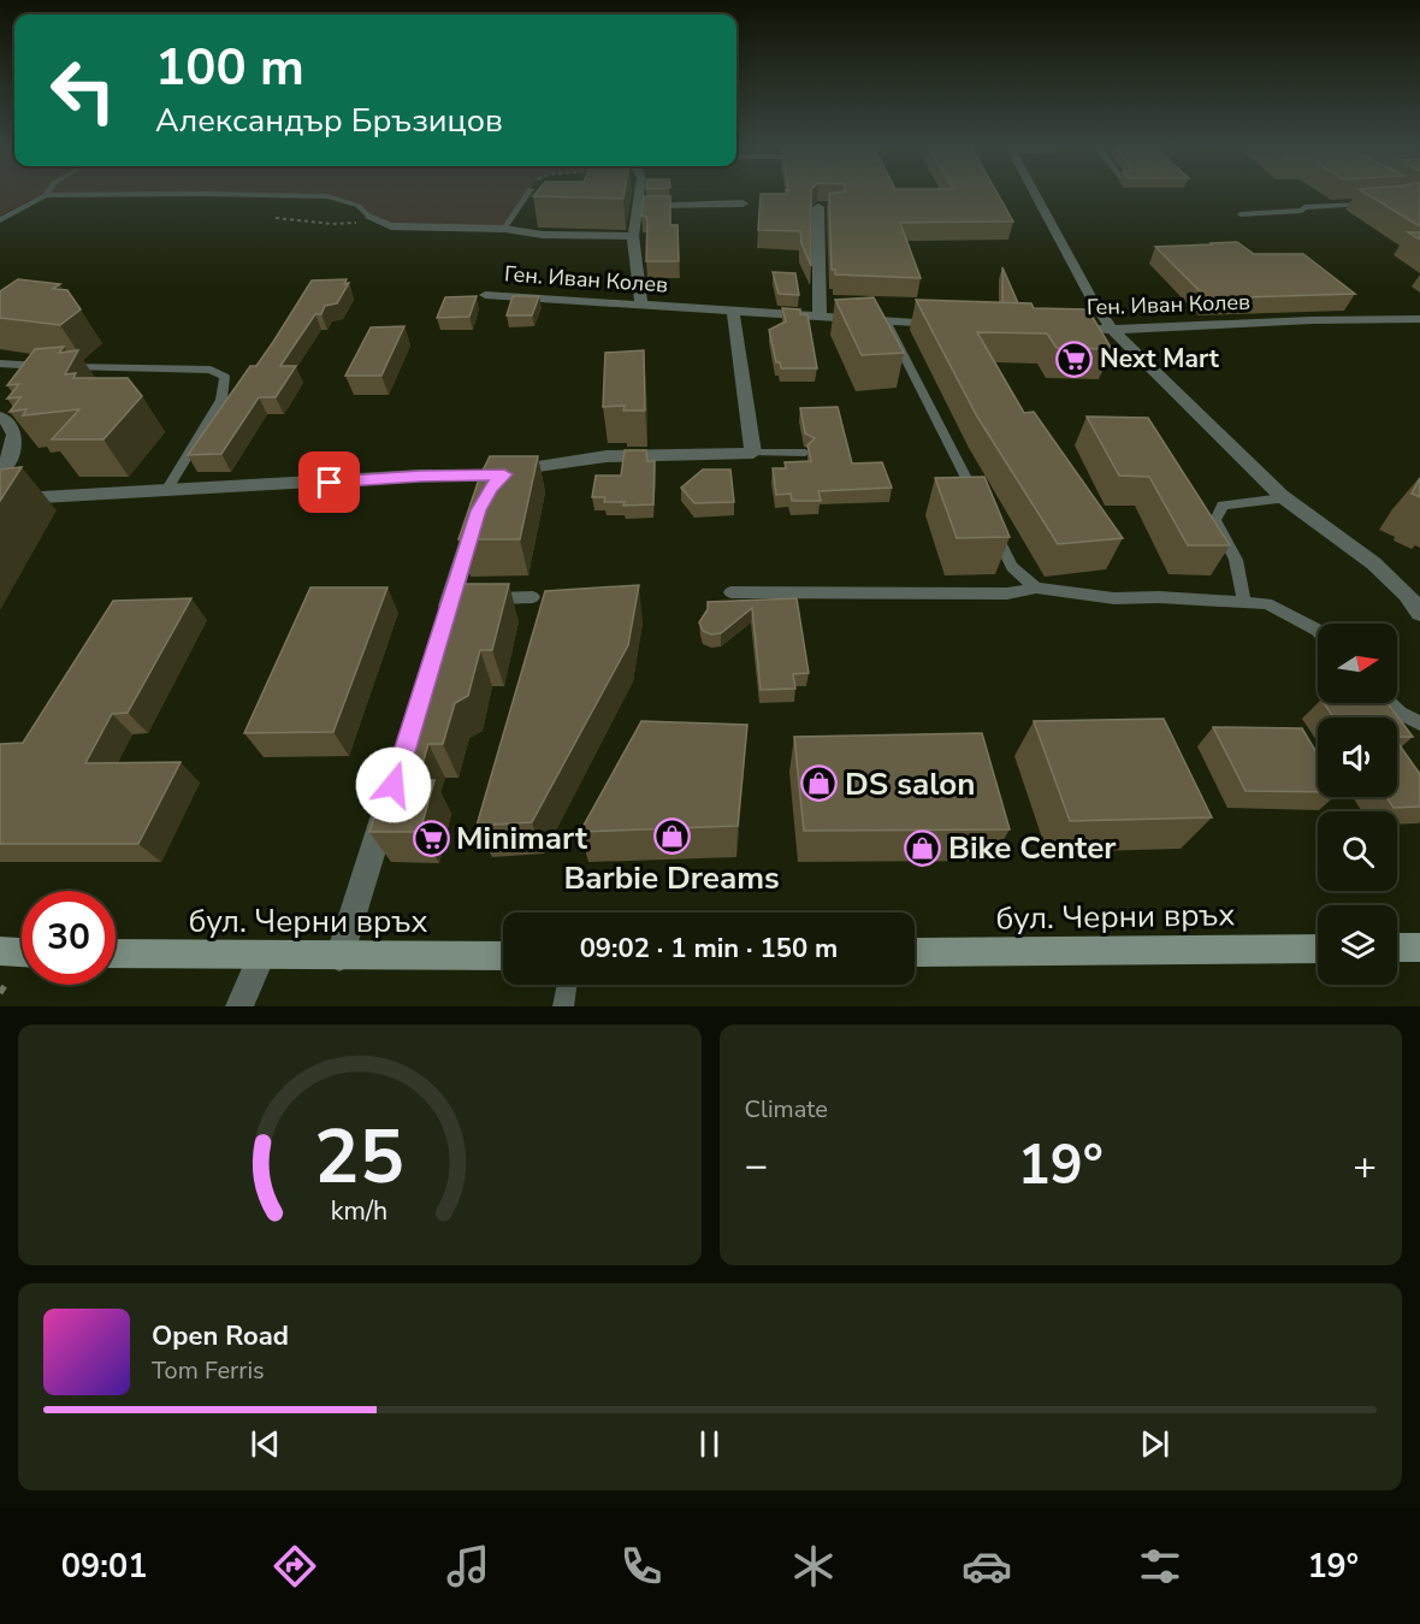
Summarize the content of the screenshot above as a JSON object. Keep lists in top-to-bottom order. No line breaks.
{"streets":{"main road":["бул. Черни връх"],"street":["Ген. Иван Колев"]},"places":{"supermarket":["Next Mart","Minimart"],"shop":["DS salon","Barbie Dreams","Bike Center"]},"north":"right","page":{"turn":["100 m","Александър Бръзицов"],"limit":"30","trip":"09:02 · 1 min · 150 m","tile":"Climate","heat":["−","19°","+"],"song":["Open Road","Tom Ferris"],"tabs":["09:01","19°"],"gauge":["25","km/h"]}}
